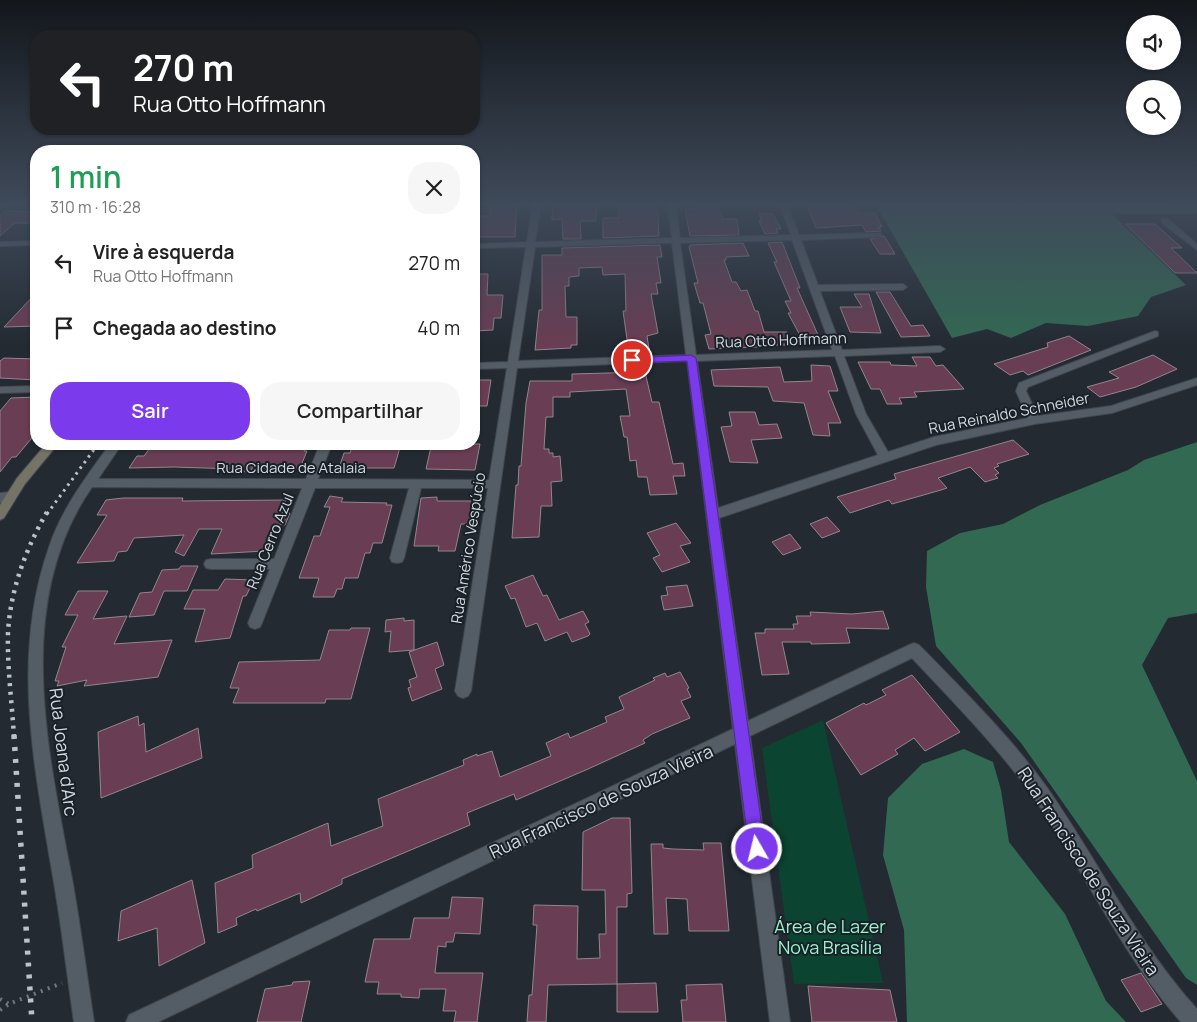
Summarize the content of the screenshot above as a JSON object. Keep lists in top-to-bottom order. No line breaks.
{"streets":{"street":["Rua Otto Hoffmann","Rua Reinaldo Schneider","Rua Cidade de Atalaia","Rua Cerro Azul","Rua Américo Vespúcio","Rua Joana d'Arc","Rua Francisco de Souza Vieira"]},"crossings":[["Rua Otto Hoffmann","Rua Américo Vespúcio"],["Rua Cidade de Atalaia","Rua Cerro Azul"],["Rua Cidade de Atalaia","Rua Américo Vespúcio"],["Rua Cidade de Atalaia","Rua Joana d'Arc"]],"parks":["Área de Lazer Nova Brasília"],"page":{"turn":["270 m","Rua Otto Hoffmann"],"heading":["1 min","310 m · 16:28"],"list":[{"name":"Vire à esquerda","note":"Rua Otto Hoffmann","value":"270 m"},{"name":"Chegada ao destino","value":"40 m"}],"buttons":["Sair","Compartilhar"]}}
